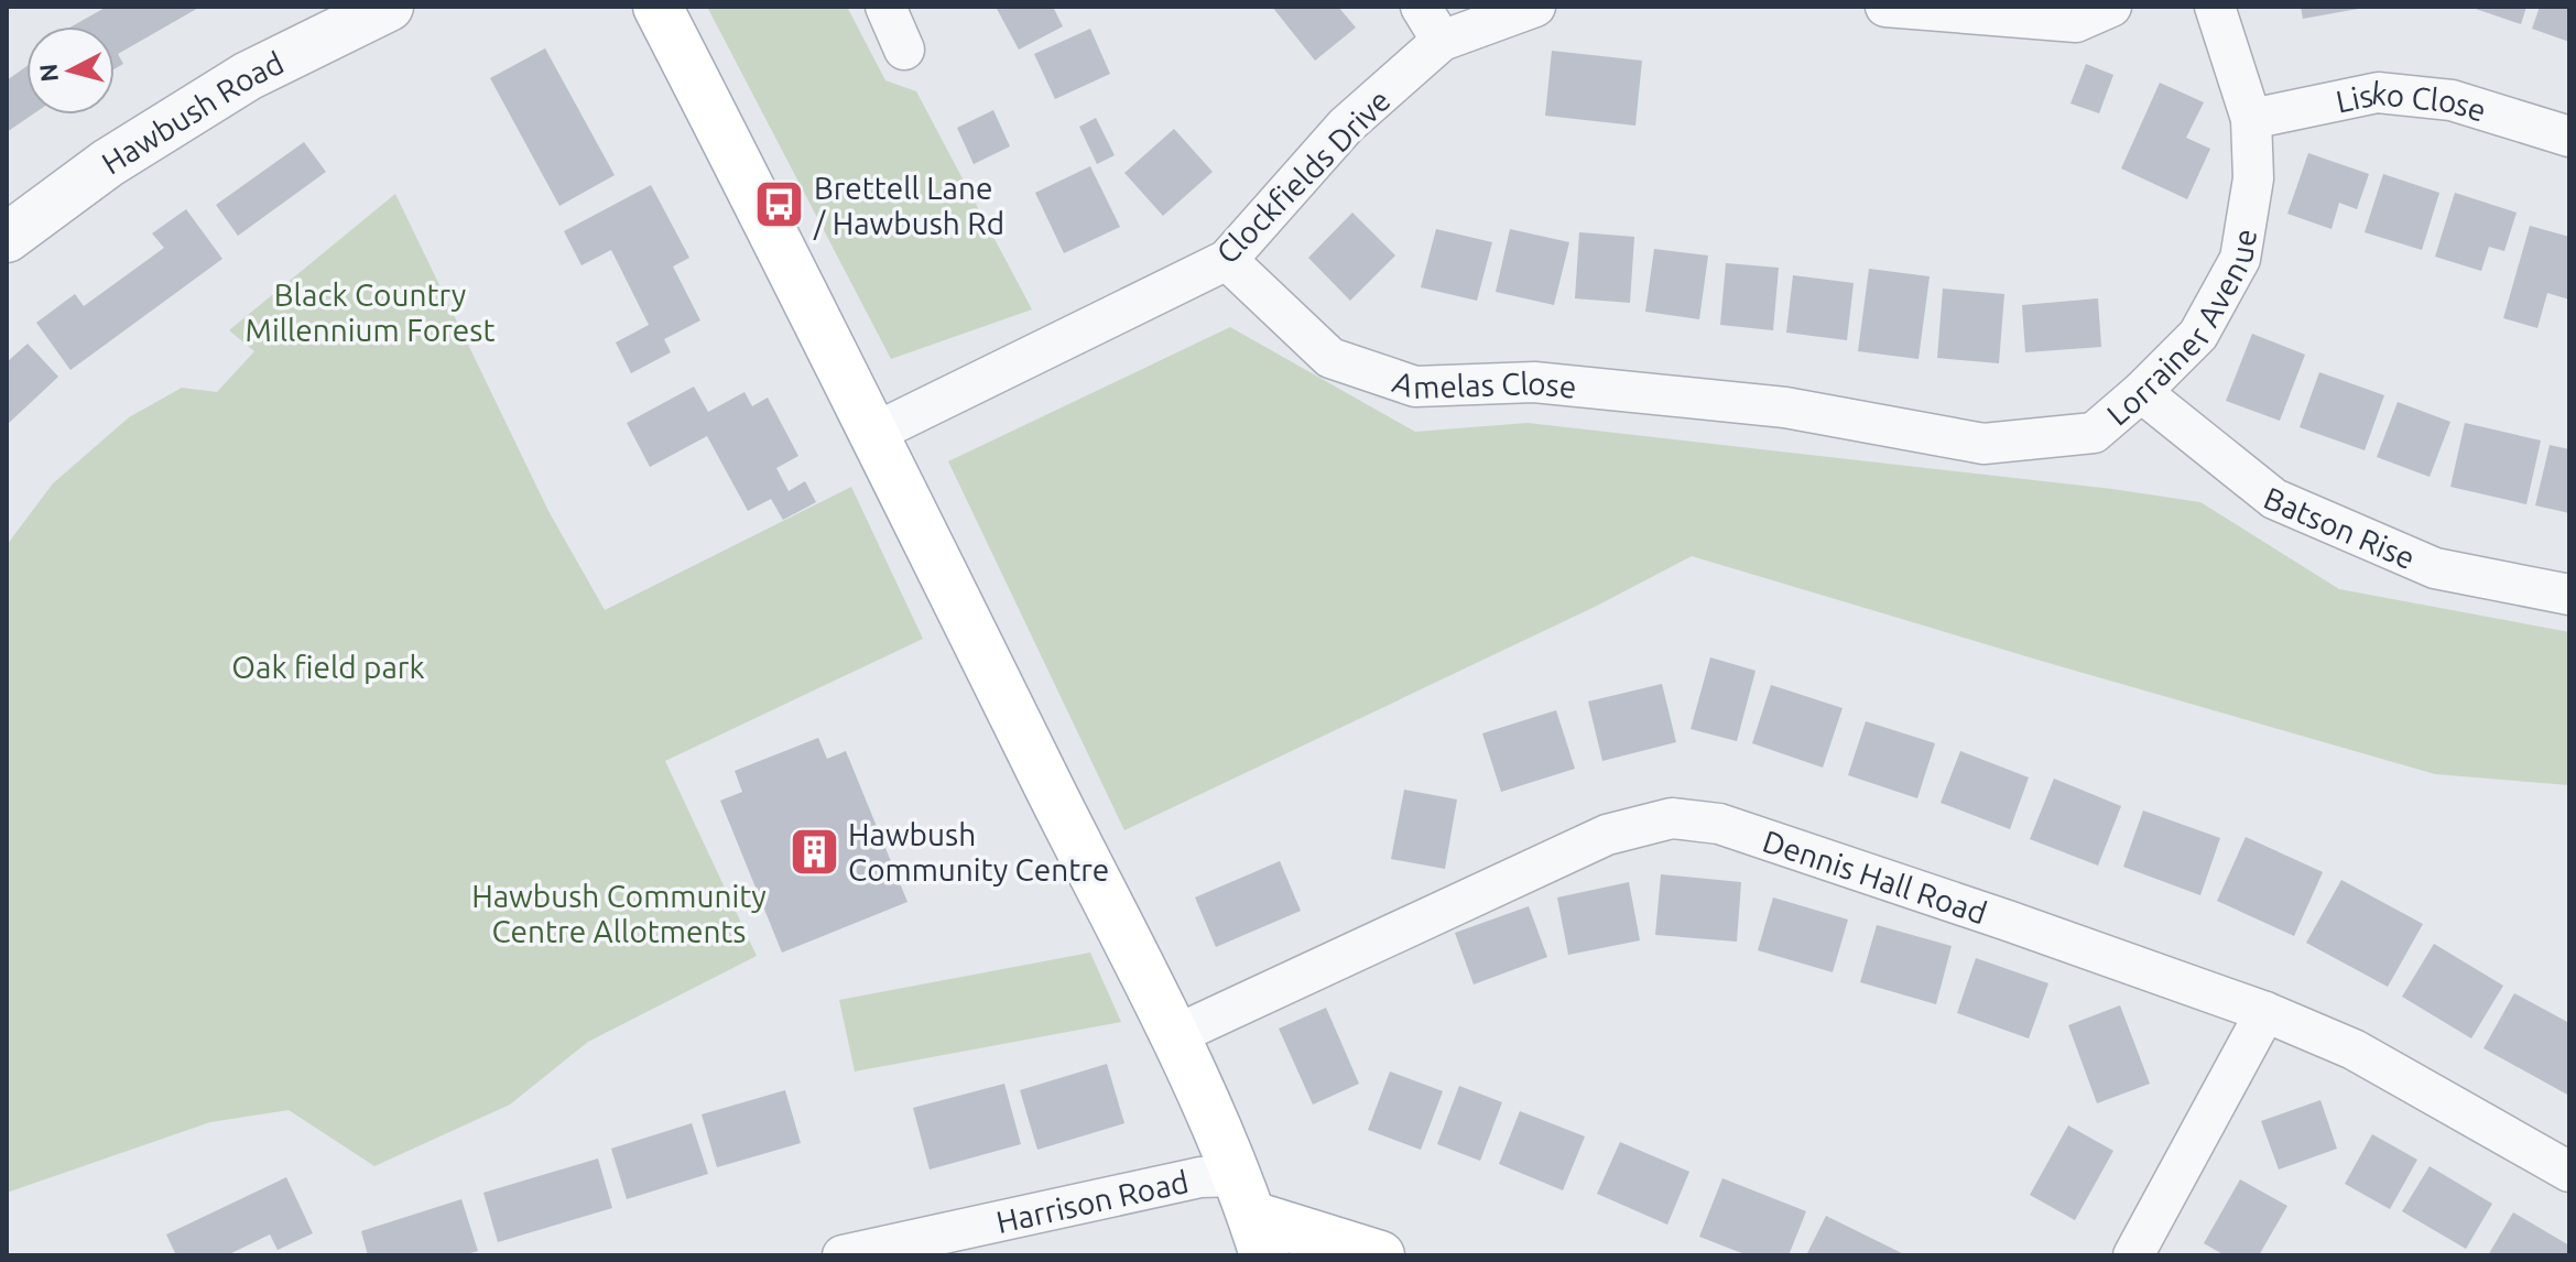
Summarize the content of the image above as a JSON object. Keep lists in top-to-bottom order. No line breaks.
{"streets":{"street":["Lisko Close","Hawbush Road","Clockfields Drive","Lorrainer Avenue","Amelas Close","Batson Rise","Dennis Hall Road","Harrison Road"]},"crossings":[["Lisko Close","Lorrainer Avenue"],["Clockfields Drive","Amelas Close"],["Lorrainer Avenue","Amelas Close"],["Lorrainer Avenue","Batson Rise"]],"parks":["Black Country Millennium Forest","Oak field park","Hawbush Community Centre Allotments"],"places":{"bus stop":["Brettell Lane / Hawbush Rd"],"building":["Hawbush Community Centre"]},"north":"left"}
